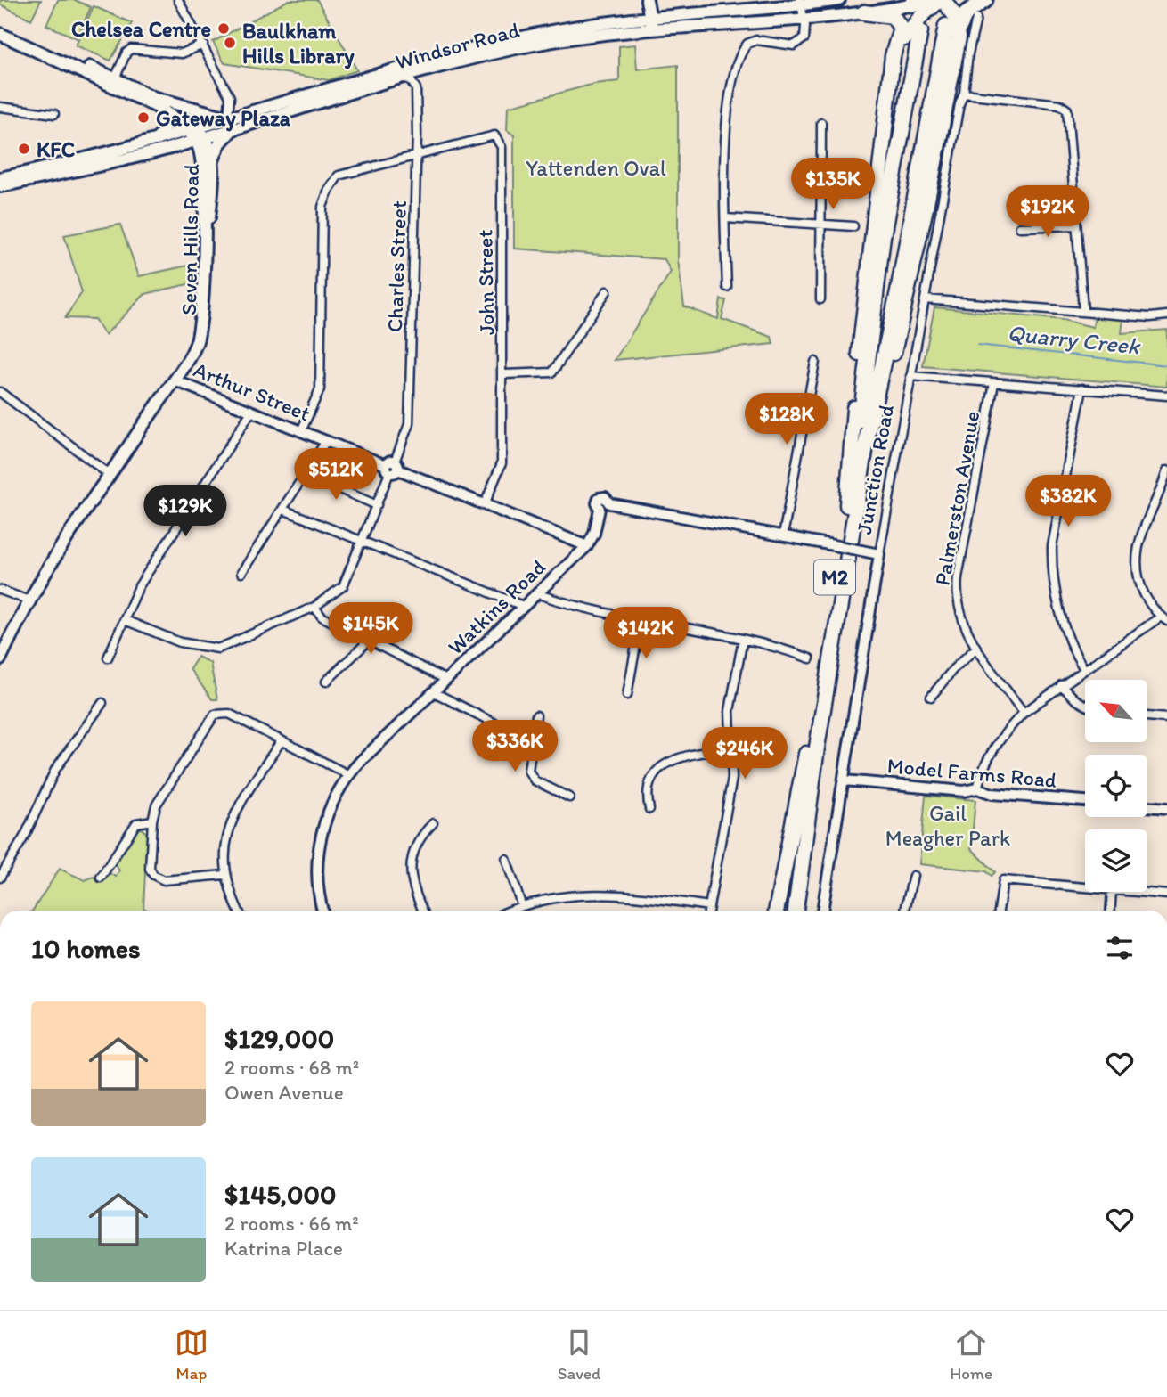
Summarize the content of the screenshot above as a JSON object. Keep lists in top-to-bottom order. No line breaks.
{"streets":{"highway":["M2"],"main road":["Windsor Road","Seven Hills Road"],"street":["Charles Street","John Street","Arthur Street","Junction Road","Palmerston Avenue","Watkins Road","Model Farms Road"]},"crossings":[["Windsor Road","Seven Hills Road"],["Windsor Road","Charles Street"],["Seven Hills Road","Arthur Street"],["Charles Street","John Street"],["Charles Street","Arthur Street"],["John Street","Arthur Street"],["Arthur Street","Watkins Road"],["Junction Road","Watkins Road"],["Junction Road","Model Farms Road"]],"water":["Quarry Creek"],"parks":["Yattenden Oval","Gail Meagher Park"],"places":["Chelsea Centre","Baulkham Hills Library","Gateway Plaza","KFC"],"north":"top left","page":{"price":["$135K","$192K","$128K","$512K","$382K","$129K","$145K","$142K","$336K","$246K"],"heading":"10 homes","list":[{"name":"$129,000","note":"2 rooms · 68 m² · Owen Avenue"},{"name":"$145,000","note":"2 rooms · 66 m² · Katrina Place"}],"tabs":["Map","Saved","Home"]}}
